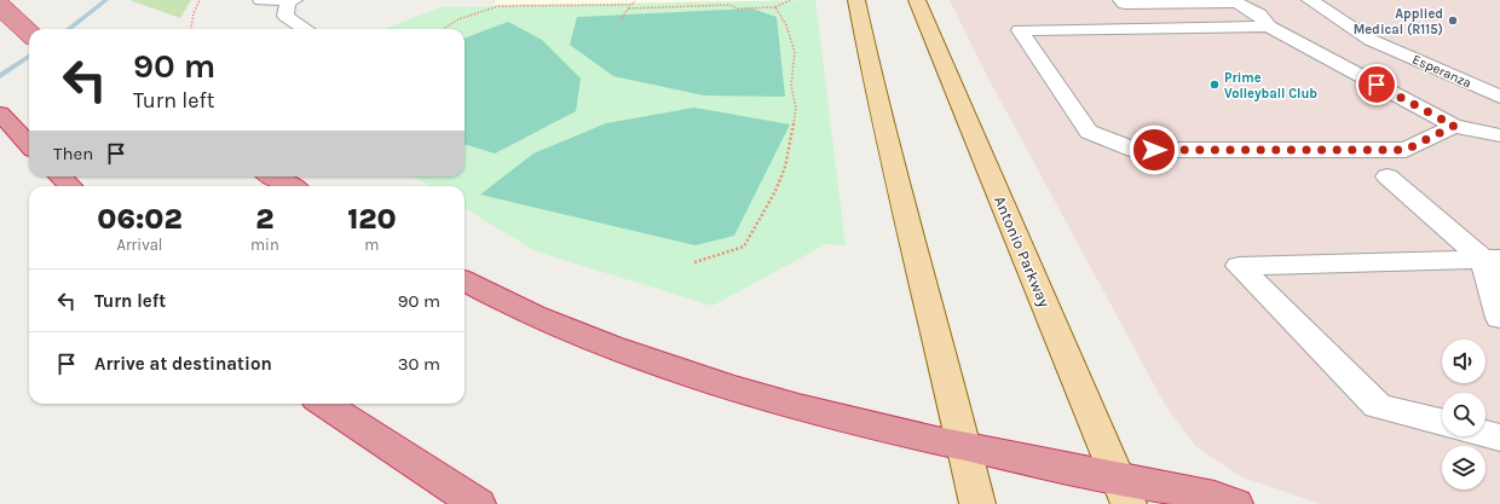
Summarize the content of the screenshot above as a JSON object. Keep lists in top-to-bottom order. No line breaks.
{"streets":{"main road":["Antonio Parkway"],"street":["Esperanza"]},"places":["Applied Medical (R115)","Prime Volleyball Club"],"page":{"turn":["90 m","Turn left"],"then":"Then","eta":["06:02","Arrival","2","min","120","m"],"list":[{"name":"Turn left","value":"90 m"},{"name":"Arrive at destination","value":"30 m"}]}}
